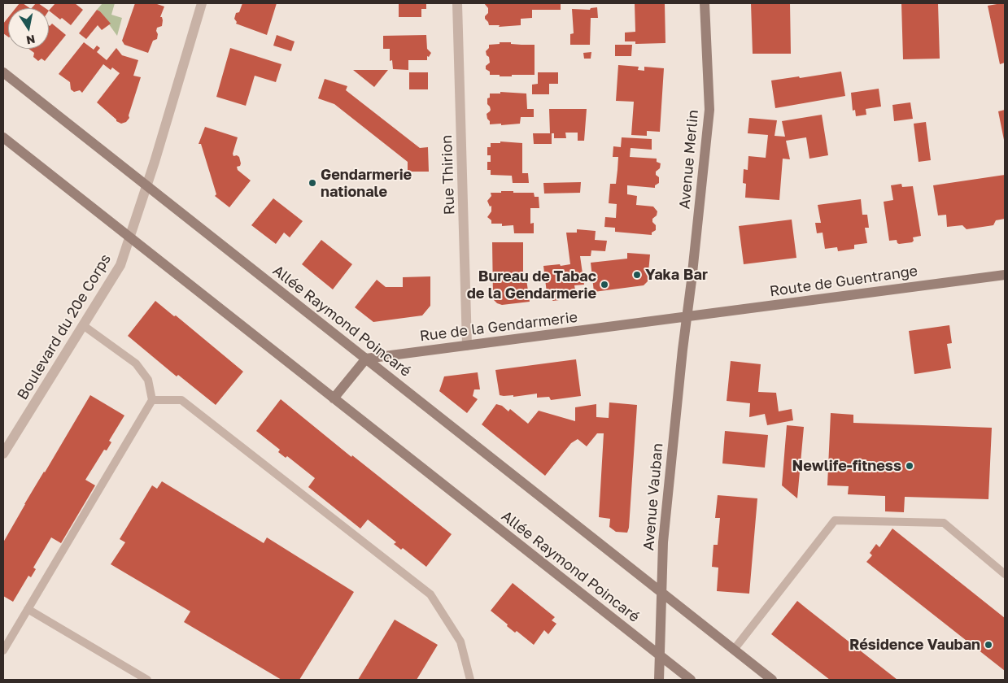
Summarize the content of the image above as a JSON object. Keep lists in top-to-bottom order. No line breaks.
{"streets":{"main road":["Avenue Merlin","Route de Guentrange","Allée Raymond Poincaré","Rue de la Gendarmerie","Avenue Vauban"],"street":["Rue Thirion","Boulevard du 20e Corps"]},"crossings":[["Avenue Merlin","Route de Guentrange"],["Avenue Merlin","Rue de la Gendarmerie"],["Avenue Merlin","Avenue Vauban"],["Rue Thirion","Rue de la Gendarmerie"],["Route de Guentrange","Rue de la Gendarmerie"],["Route de Guentrange","Avenue Vauban"],["Allée Raymond Poincaré","Boulevard du 20e Corps"],["Allée Raymond Poincaré","Rue de la Gendarmerie"],["Allée Raymond Poincaré","Avenue Vauban"],["Rue de la Gendarmerie","Avenue Vauban"]],"places":["Gendarmerie nationale","Yaka Bar","Bureau de Tabac de la Gendarmerie","Newlife-fitness","Résidence Vauban"],"north":"bottom"}
